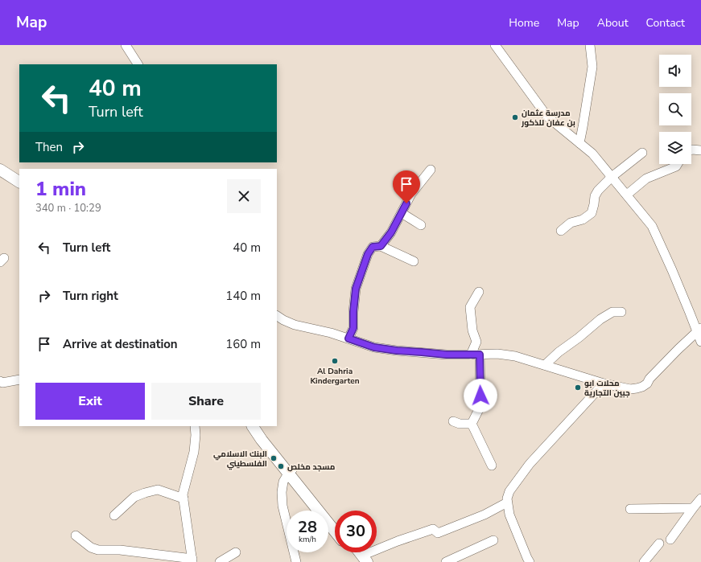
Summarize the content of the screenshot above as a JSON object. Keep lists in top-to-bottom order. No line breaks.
{"places":["مدرسة عثمان بن عفان للذكور","Al Dahria Kindergarten","محلات ابو جبين التجارية","البنك الاسلامي الفلسطيني","مسجد مخلص"],"page":{"header":"Map","nav":["Home","Map","About","Contact"],"turn":["40 m","Turn left"],"then":"Then","heading":["1 min","340 m · 10:29"],"list":[{"name":"Turn left","value":"40 m"},{"name":"Turn right","value":"140 m"},{"name":"Arrive at destination","value":"160 m"}],"buttons":["Exit","Share"],"speed":"28 km/h","limit":"30"}}
